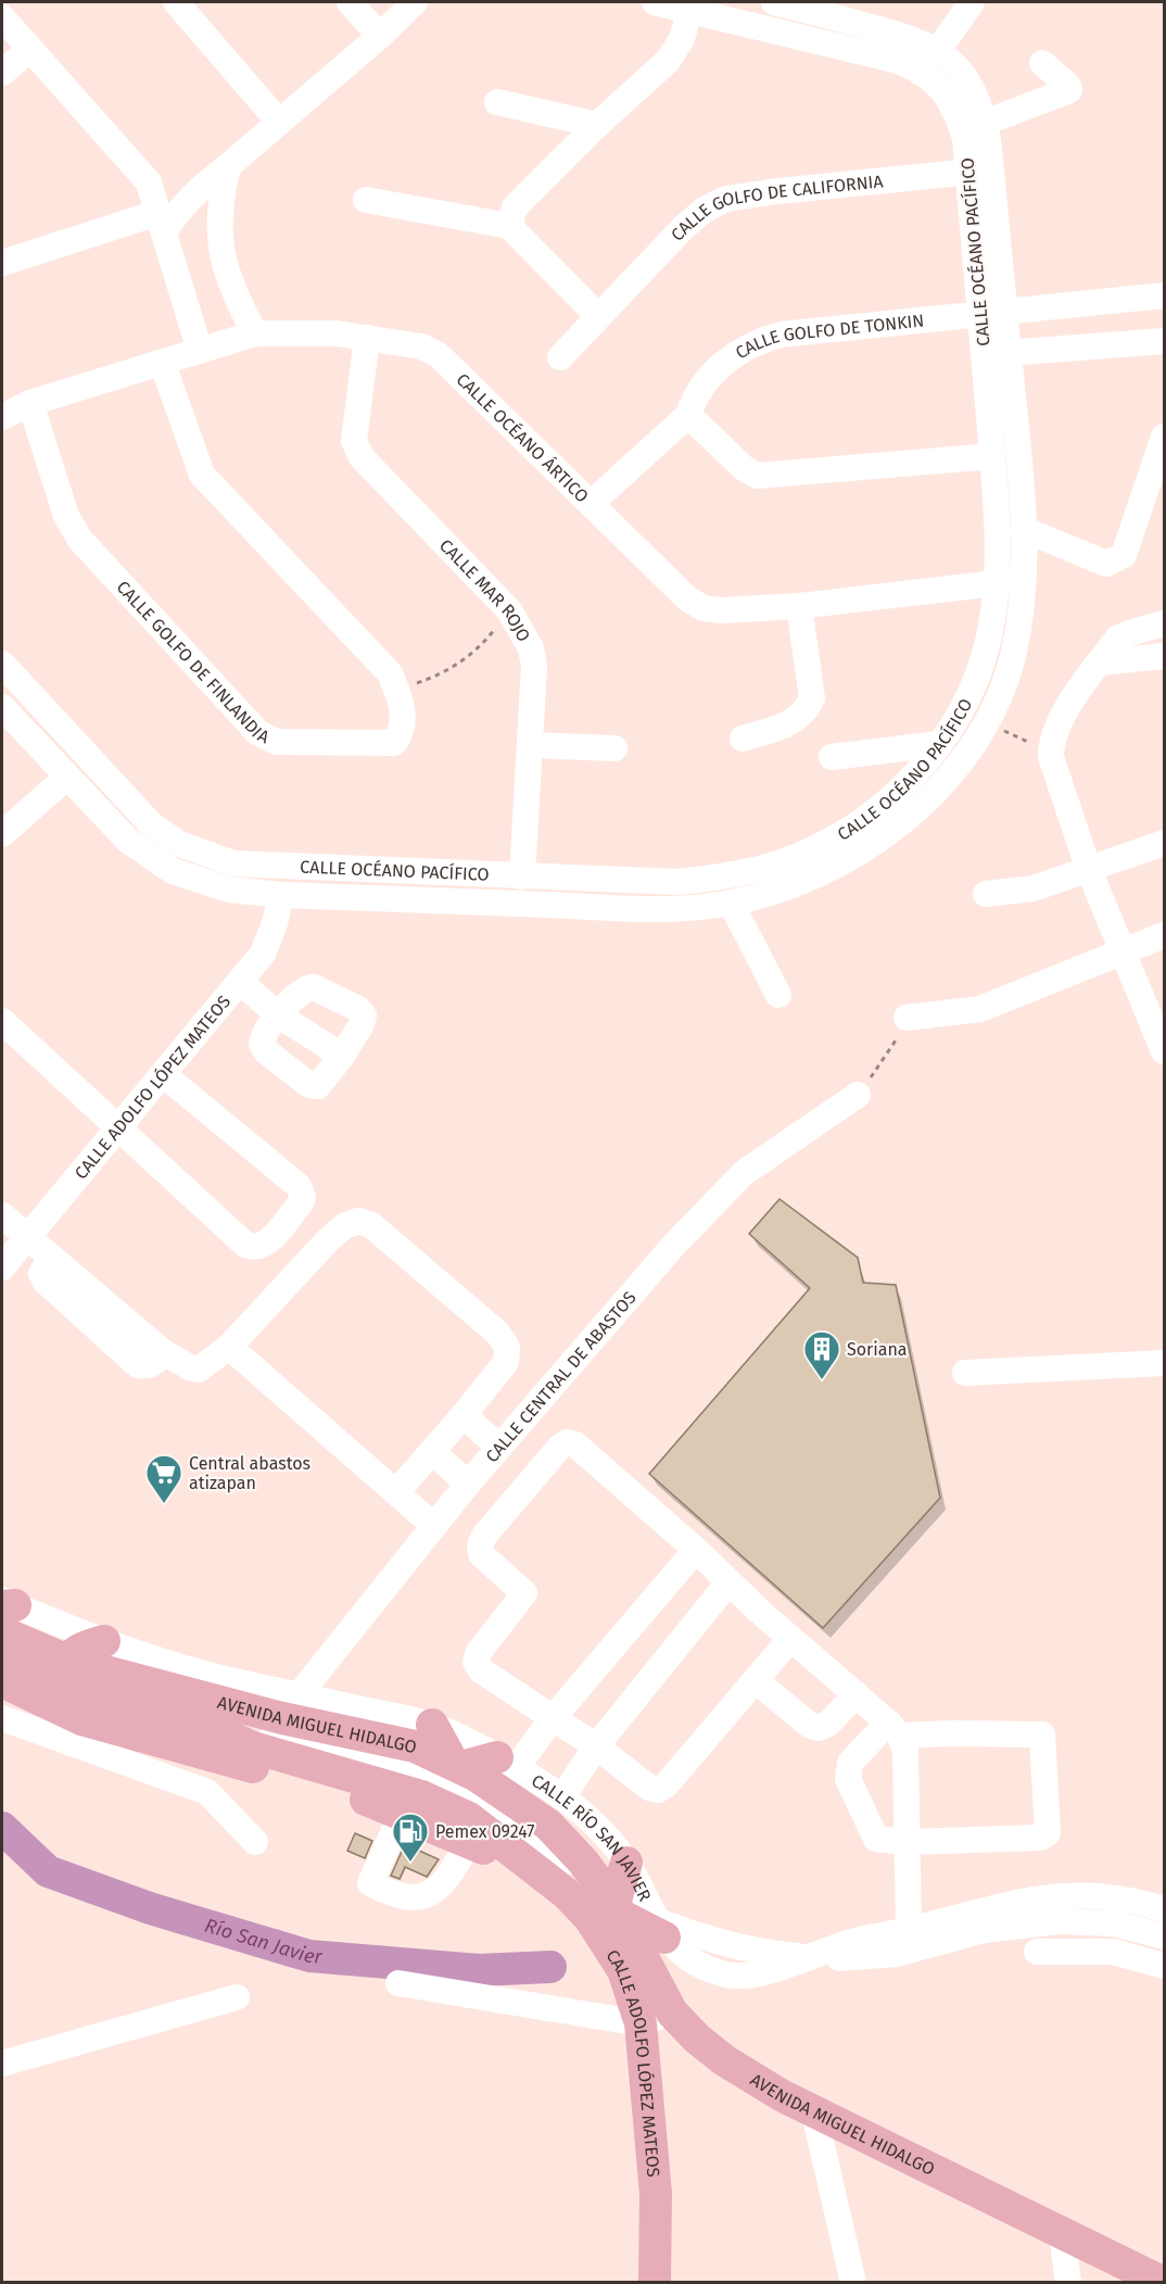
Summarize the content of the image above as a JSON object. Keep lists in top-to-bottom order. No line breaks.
{"streets":{"main road":["CALLE ADOLFO LÓPEZ MATEOS","AVENIDA MIGUEL HIDALGO"],"street":["CALLE GOLFO DE CALIFORNIA","CALLE OCÉANO PACÍFICO","CALLE GOLFO DE TONKIN","CALLE OCÉANO ÁRTICO","CALLE MAR ROJO","CALLE GOLFO DE FINLANDIA","CALLE CENTRAL DE ABASTOS","CALLE RÍO SAN JAVIER"]},"crossings":[["CALLE GOLFO DE CALIFORNIA","CALLE OCÉANO PACÍFICO"],["CALLE OCÉANO PACÍFICO","CALLE GOLFO DE TONKIN"],["CALLE OCÉANO PACÍFICO","CALLE OCÉANO ÁRTICO"],["CALLE OCÉANO PACÍFICO","CALLE MAR ROJO"],["CALLE OCÉANO PACÍFICO","CALLE ADOLFO LÓPEZ MATEOS"],["CALLE GOLFO DE TONKIN","CALLE OCÉANO ÁRTICO"],["CALLE OCÉANO ÁRTICO","CALLE MAR ROJO"],["CALLE OCÉANO ÁRTICO","CALLE GOLFO DE FINLANDIA"],["CALLE CENTRAL DE ABASTOS","CALLE RÍO SAN JAVIER"],["AVENIDA MIGUEL HIDALGO","CALLE RÍO SAN JAVIER"]],"water":["Río San Javier"],"places":{"building":["Soriana"],"supermarket":["Central abastos atizapan"],"fuel station":["Pemex 09247"]}}
